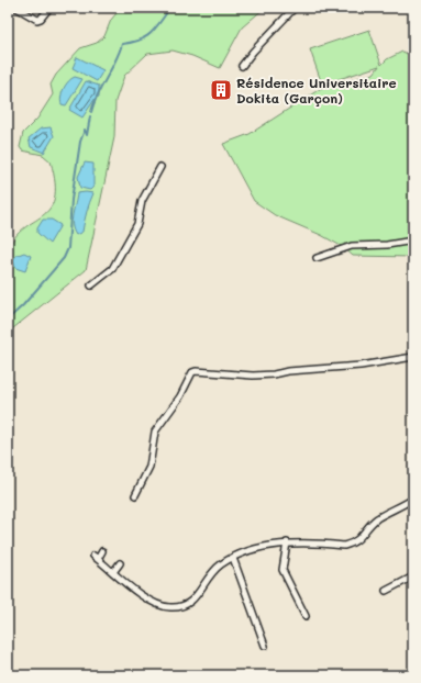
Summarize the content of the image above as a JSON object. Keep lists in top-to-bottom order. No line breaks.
{"places":{"building":["Résidence Universitaire Dokita (Garçon)"]}}
